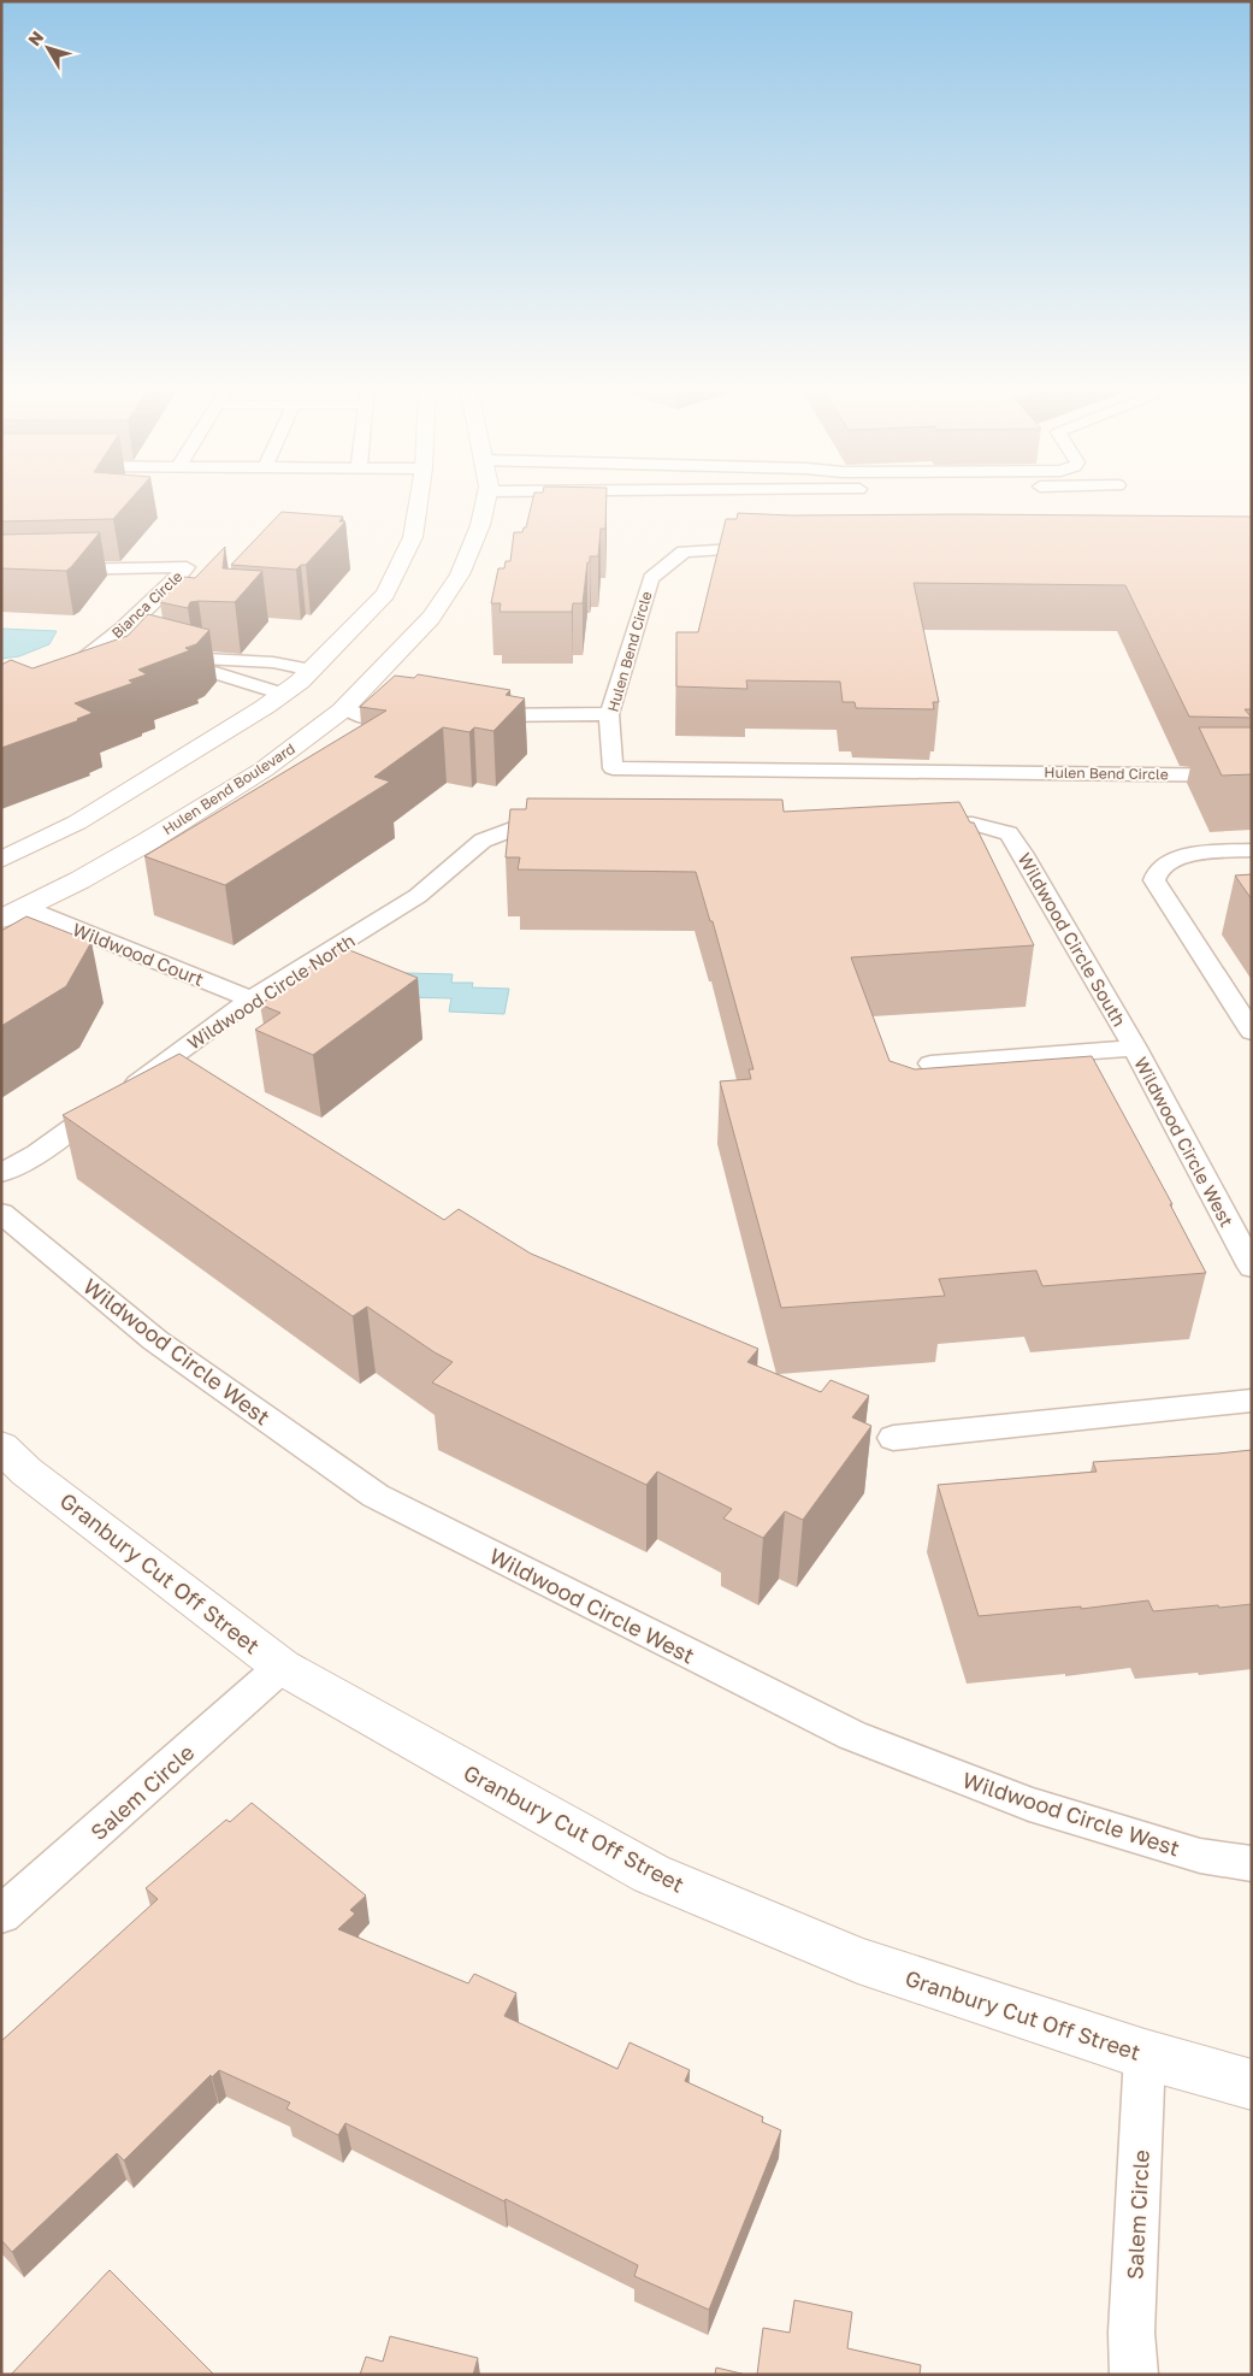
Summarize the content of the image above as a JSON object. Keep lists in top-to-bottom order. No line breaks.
{"streets":{"street":["Hulen Bend Boulevard","Granbury Cut Off Street"],"lane":["Bianca Circle","Hulen Bend Circle","Wildwood Circle South","Wildwood Court","Wildwood Circle North","Wildwood Circle West","Salem Circle"]},"crossings":[["Hulen Bend Boulevard","Wildwood Court"],["Wildwood Circle South","Wildwood Circle West"],["Wildwood Court","Wildwood Circle North"],["Granbury Cut Off Street","Salem Circle"]],"north":"top left"}
